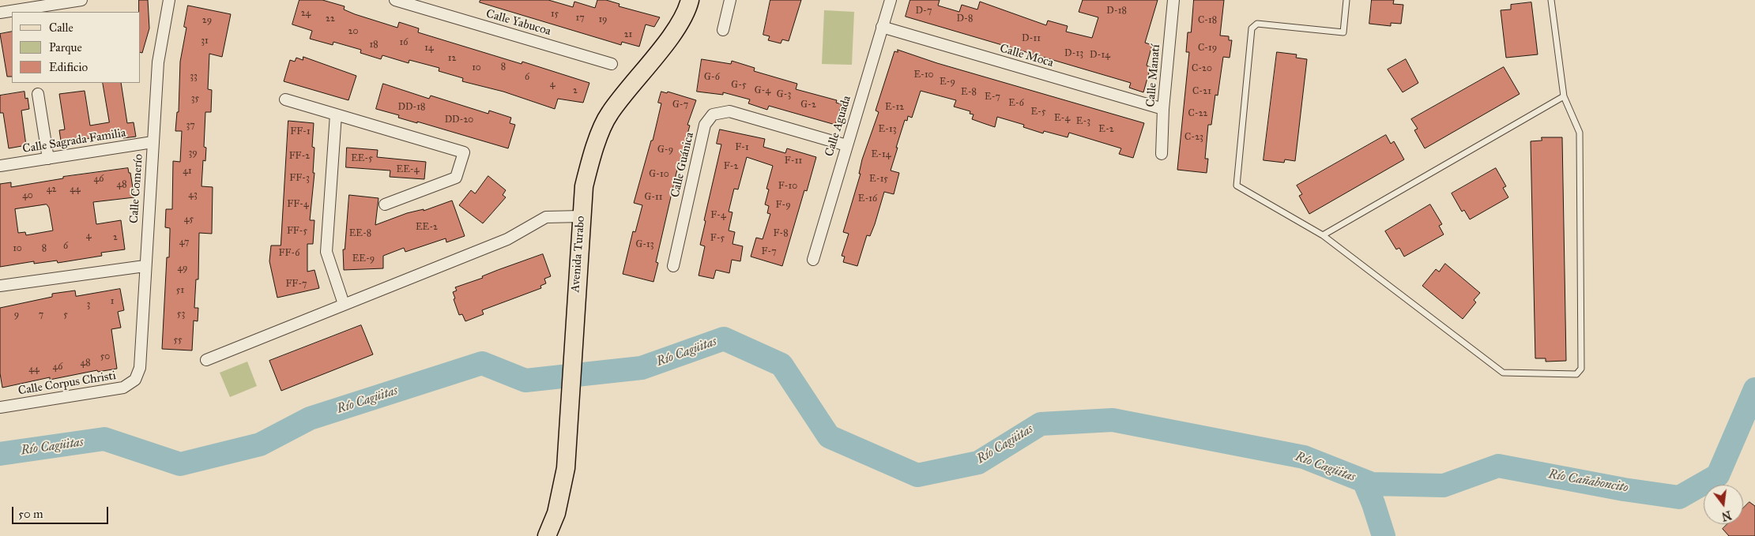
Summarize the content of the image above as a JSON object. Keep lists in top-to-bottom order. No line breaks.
{"streets":{"main road":["Avenida Turabo"],"street":["Calle Yabucoa","Calle Moca","Calle Manatí","Calle Aguada","Calle Sagrada Familia","Calle Guánica","Calle Comerío","Calle Corpus Christi"]},"crossings":[["Calle Moca","Calle Manatí"],["Calle Moca","Calle Aguada"],["Calle Aguada","Calle Guánica"],["Calle Sagrada Familia","Calle Comerío"],["Calle Comerío","Calle Corpus Christi"]],"water":["Río Cagüitas","Río Cañaboncito"],"house_numbers":["D-7","D-18","24","15","17","22","D-8","19","29","C-18","20","21","D-11","31","16","18","14","C-19","D-13","D-14","12","8","10","C-20","E-10","33","6","G-6","E-9","4","G-5","2","G-4","C-21","E-8","G-3","E-7","35","E-6","G-7","G-2","DD-18","E-12","E-5","C-22","E-4","DD-20","E-3","37","E-13","E-2","FF-1","C-23","F-1","G-9","39","E-14","FF-2","EE-5","F-11","F-2","EE-4","41","G-10","FF-3","46","E-15","48","F-10","42","44","43","40","G-11","E-16","FF-4","F-9","F-4","45","EE-2","FF-5","EE-8","F-8","4","2","F-5","47","G-13","6","10","8","F-7","FF-6","EE-9","49","FF-7","51","1","3","53","9","7","5","55","50","48","46","44"],"legend":["Calle","Parque","Edificio"],"scale_bar":"50 m","north":"bottom"}
